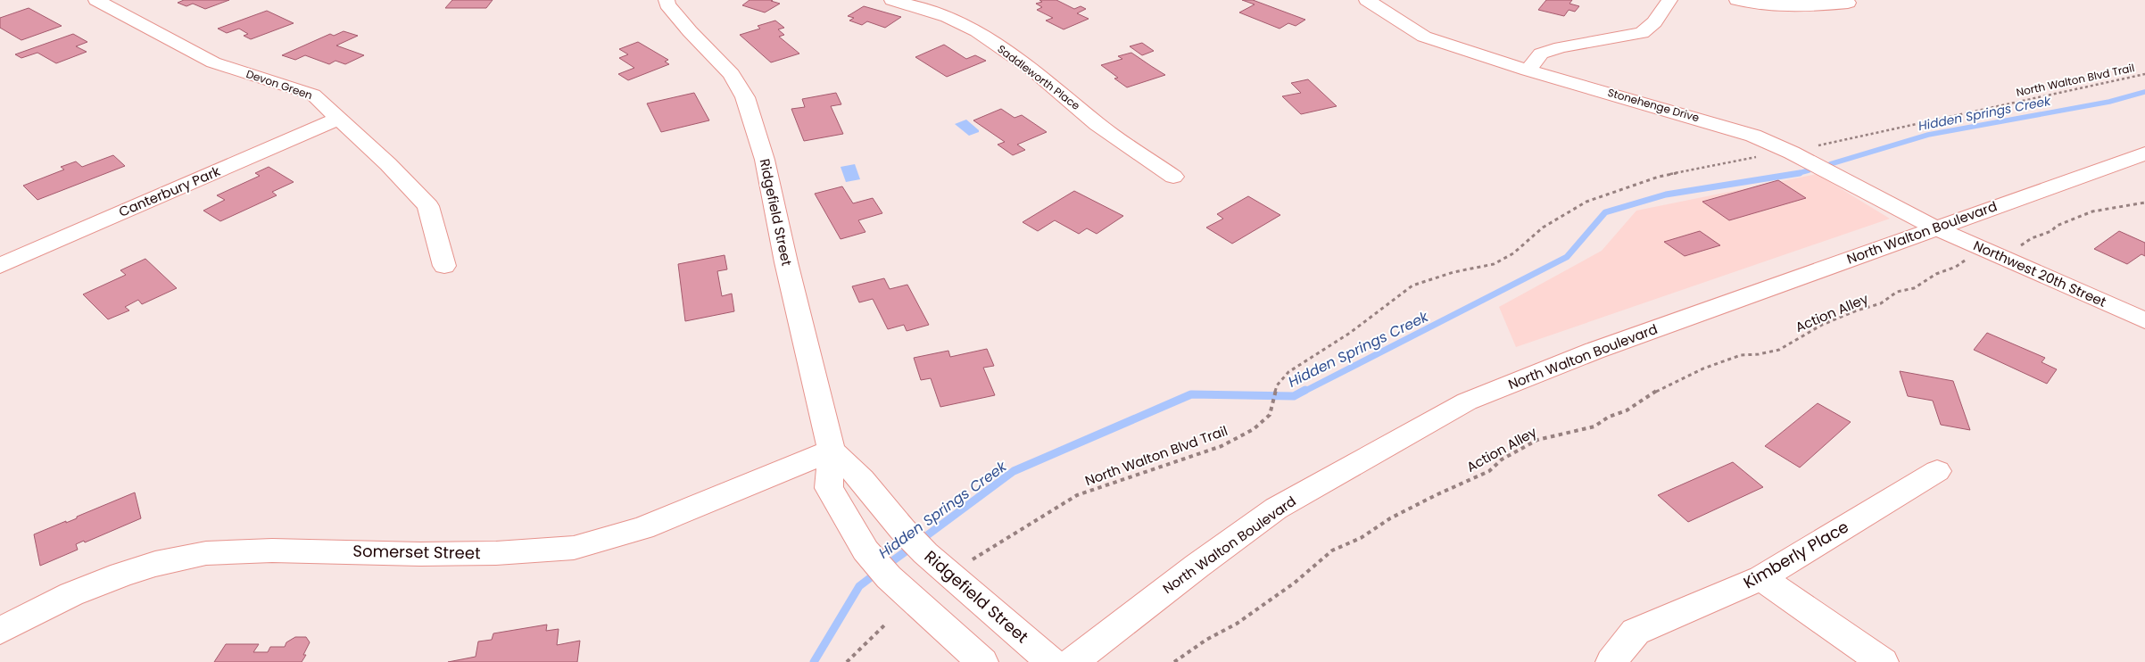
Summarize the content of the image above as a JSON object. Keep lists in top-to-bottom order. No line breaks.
{"streets":{"street":["Saddleworth Place","Devon Green","Stonehenge Drive","Canterbury Park","Ridgefield Street","North Walton Boulevard","Northwest 20th Street","Somerset Street","Kimberly Place"],"path":["North Walton Blvd Trail","Action Alley"]},"crossings":[["Devon Green","Canterbury Park"],["Stonehenge Drive","North Walton Boulevard"],["Stonehenge Drive","Northwest 20th Street"],["Ridgefield Street","Somerset Street"],["North Walton Boulevard","Northwest 20th Street"]],"water":["Hidden Springs Creek"]}
